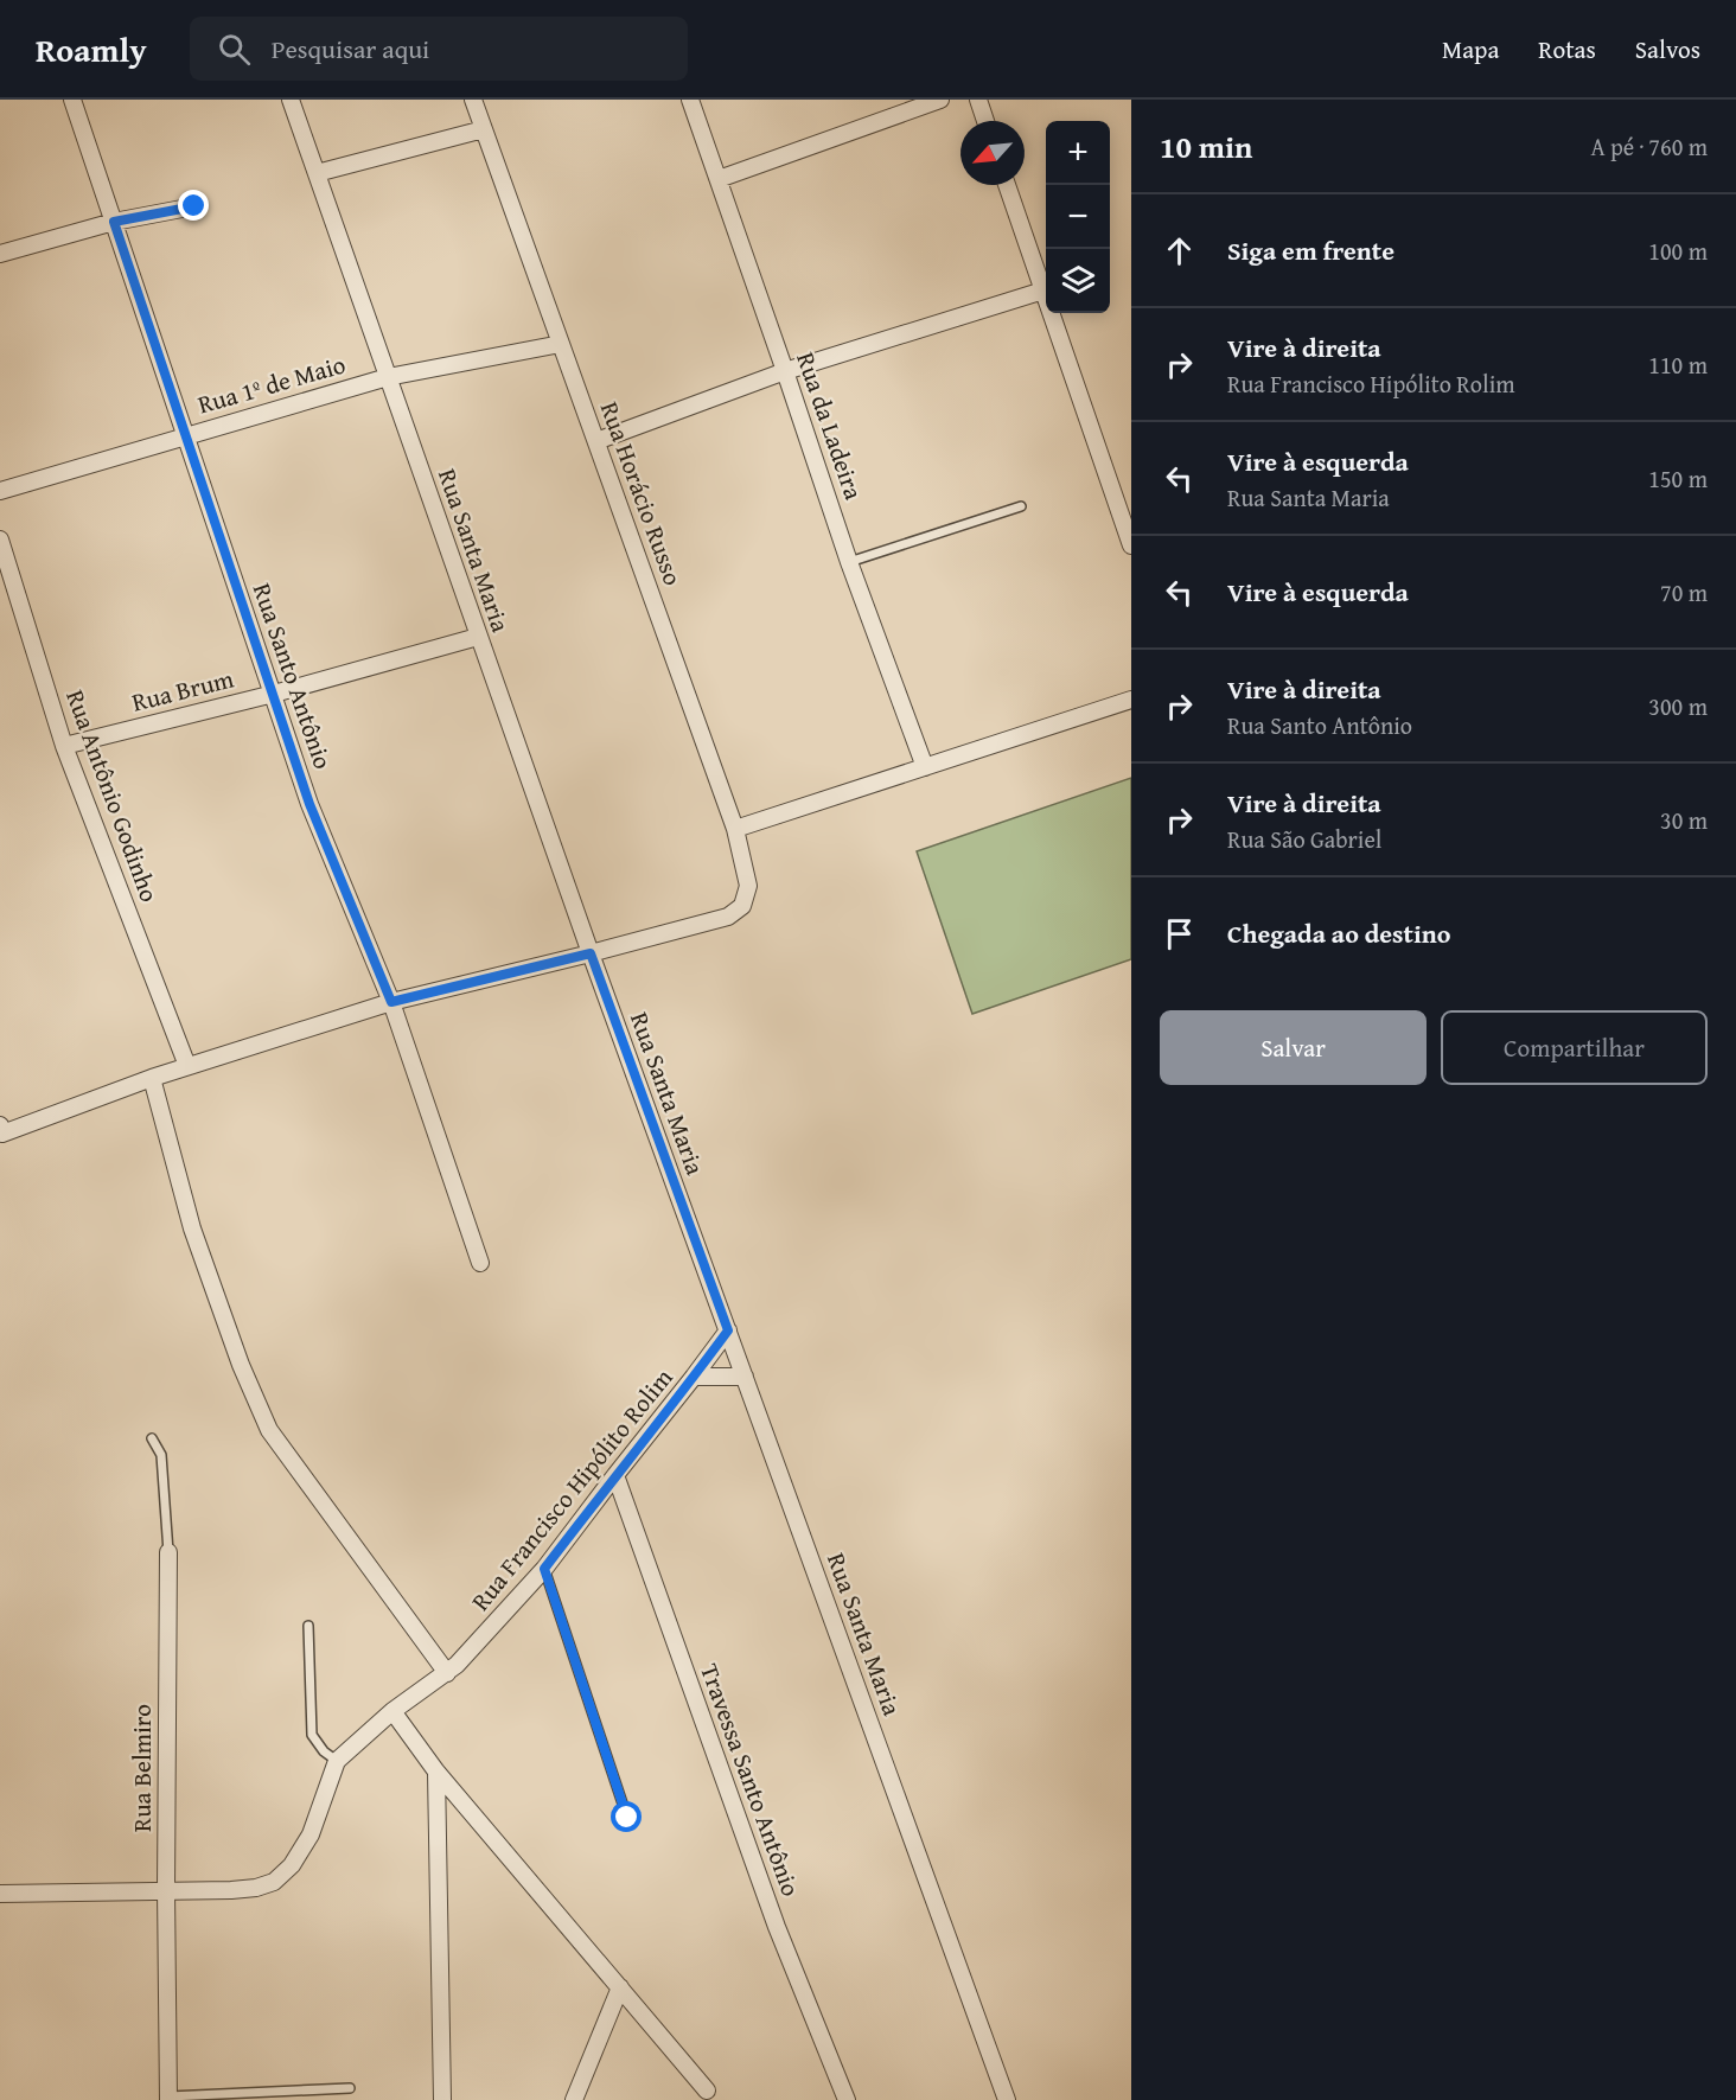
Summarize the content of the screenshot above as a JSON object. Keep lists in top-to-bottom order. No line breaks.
{"streets":{"street":["Rua 1º de Maio","Rua da Ladeira","Rua Horácio Russo","Rua Santa Maria","Rua Santo Antônio","Rua Brum","Rua Antônio Godinho","Rua Francisco Hipólito Rolim","Rua Belmiro","Travessa Santo Antônio"]},"crossings":[["Rua 1º de Maio","Rua Horácio Russo"],["Rua 1º de Maio","Rua Santa Maria"],["Rua 1º de Maio","Rua Santo Antônio"],["Rua Horácio Russo","Rua Santa Maria"],["Rua Santa Maria","Rua Brum"],["Rua Santa Maria","Rua Francisco Hipólito Rolim"],["Rua Santo Antônio","Rua Brum"],["Rua Brum","Rua Antônio Godinho"],["Rua Francisco Hipólito Rolim","Rua Belmiro"],["Rua Francisco Hipólito Rolim","Travessa Santo Antônio"]],"north":"bottom left","page":{"header":"Roamly","search":"Pesquisar aqui","nav":["Mapa","Rotas","Salvos"],"heading":["10 min","A pé · 760 m"],"map_buttons":["+","−"],"list":[["Siga em frente","100 m"],["Vire à direita","Rua Francisco Hipólito Rolim","110 m"],["Vire à esquerda","Rua Santa Maria","150 m"],["Vire à esquerda","70 m"],["Vire à direita","Rua Santo Antônio","300 m"],["Vire à direita","Rua São Gabriel","30 m"],"Chegada ao destino"],"buttons":["Salvar","Compartilhar"]}}
